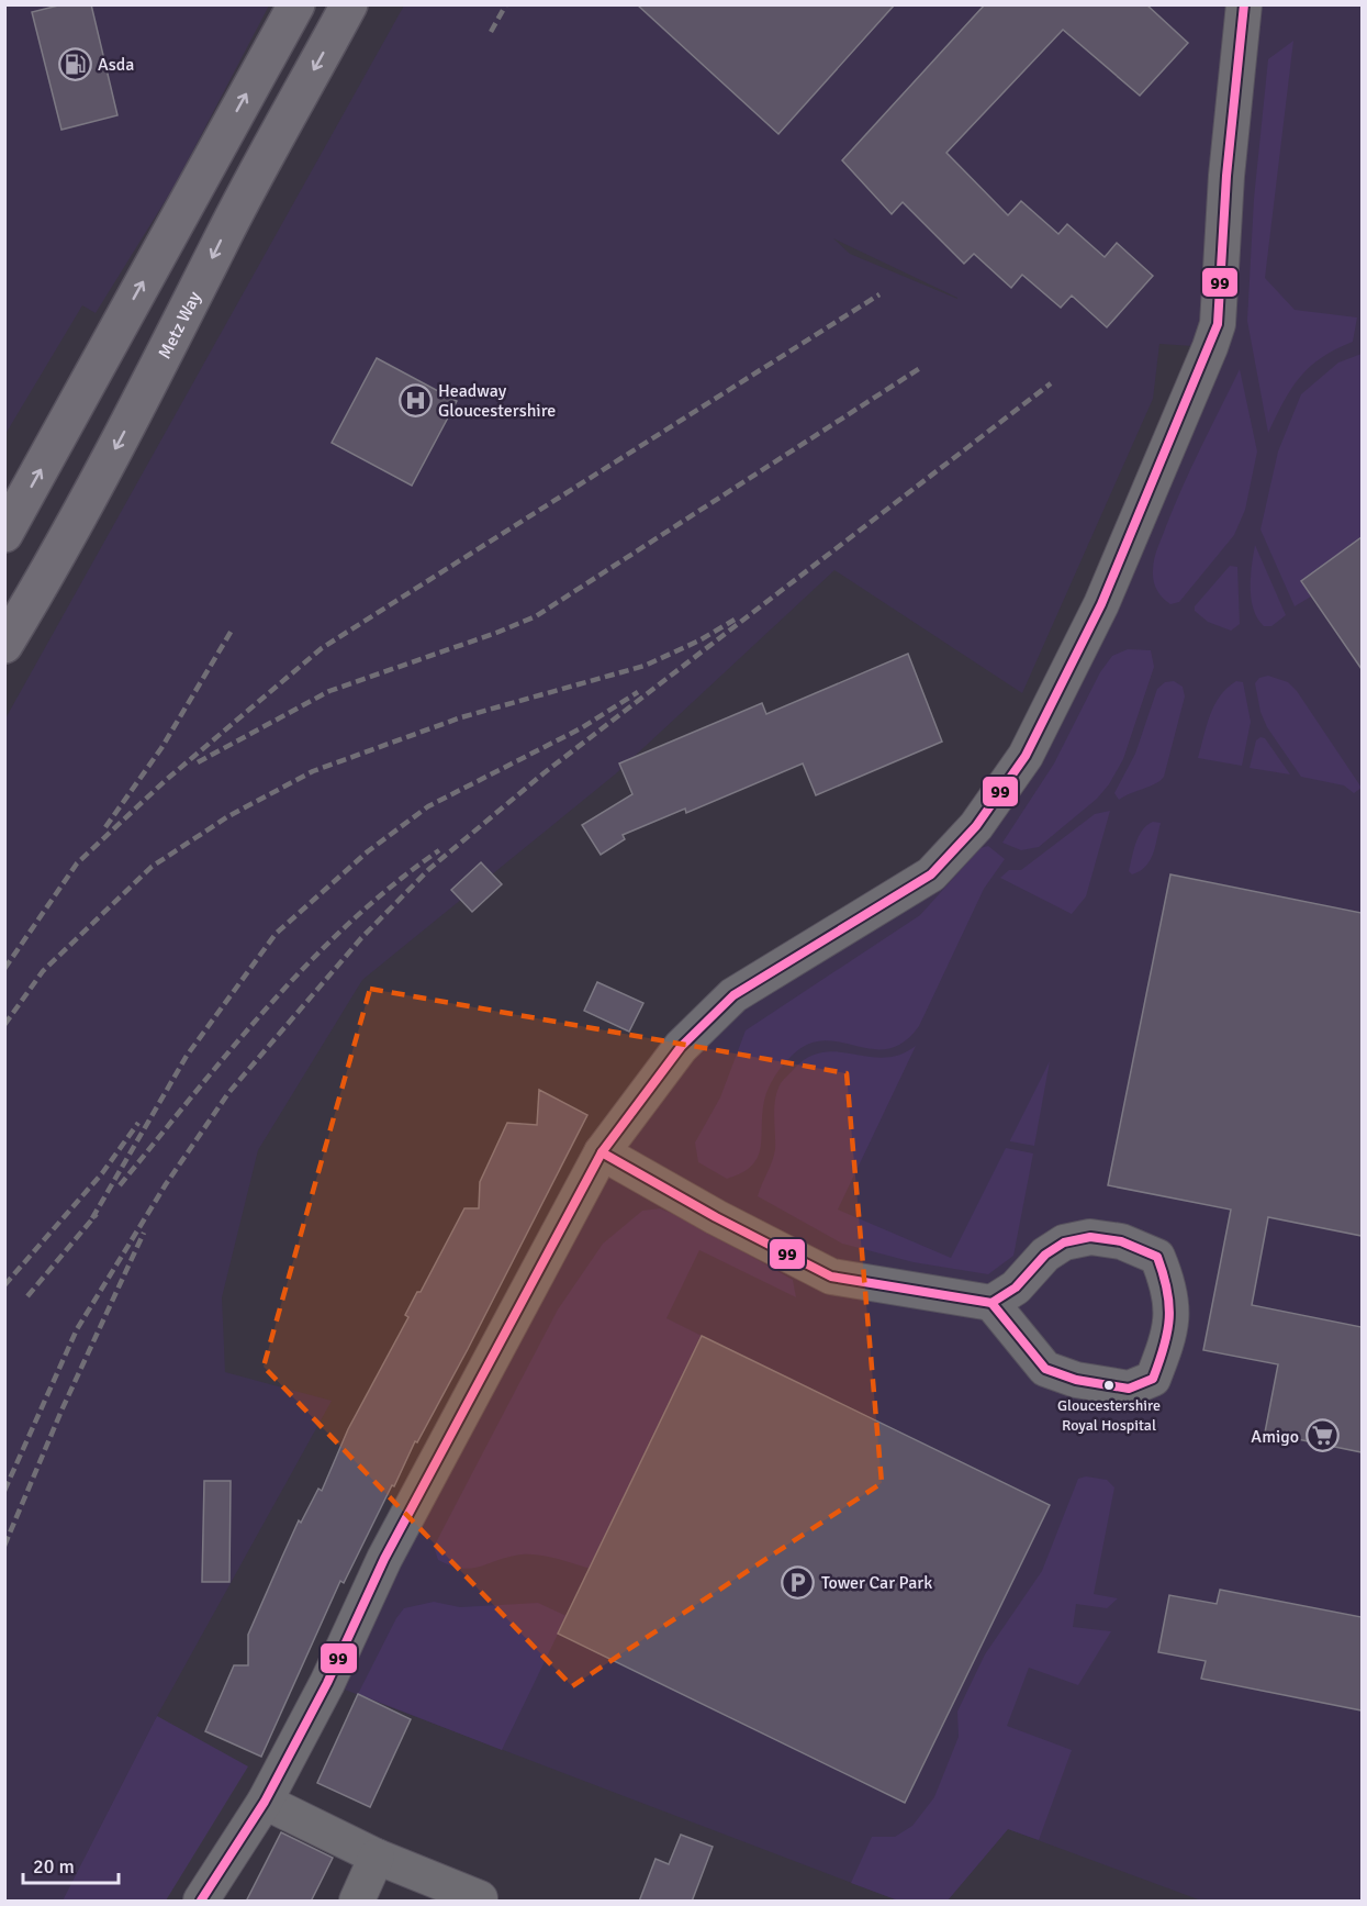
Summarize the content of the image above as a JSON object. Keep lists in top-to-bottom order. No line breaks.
{"streets":{"main road":["Metz Way"]},"places":{"fuel station":["Asda"],"hospital":["Headway Gloucestershire"],"other":["Gloucestershire Royal Hospital"],"supermarket":["Amigo"],"parking":["Tower Car Park"]},"lines":["transit line 99"],"scale_bar":"20 m"}
